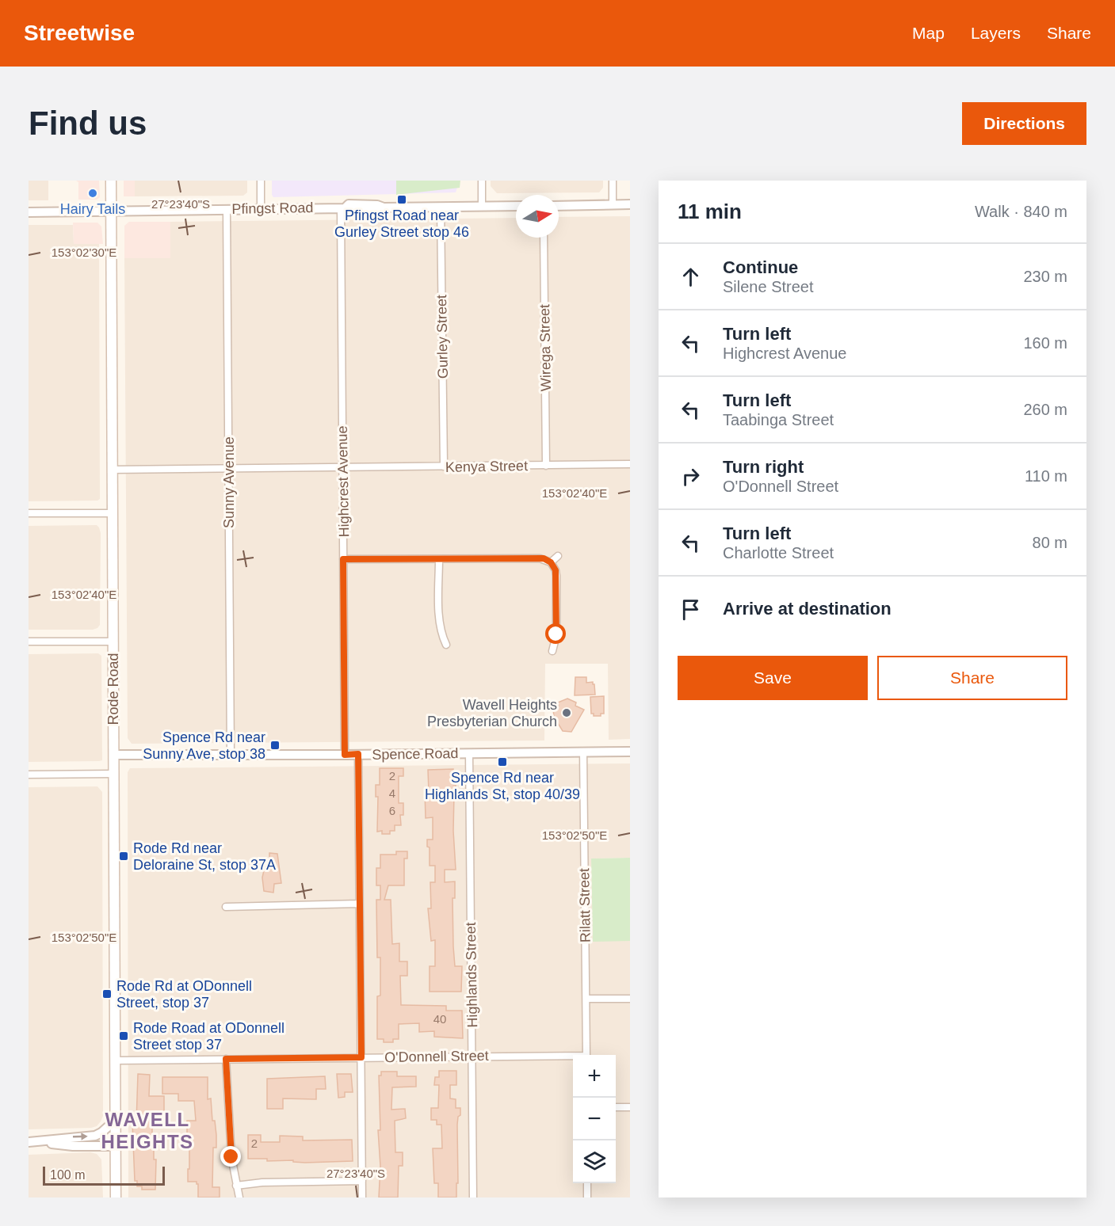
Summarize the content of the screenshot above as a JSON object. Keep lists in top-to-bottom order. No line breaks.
{"streets":{"main road":["Rode Road"],"street":["Pfingst Road","Gurley Street","Wirega Street","Kenya Street","Highcrest Avenue","Sunny Avenue","Spence Road","Rilatt Street","Highlands Street","O'Donnell Street"]},"crossings":[["Pfingst Road","Gurley Street"],["Pfingst Road","Highcrest Avenue"],["Pfingst Road","Sunny Avenue"],["Pfingst Road","Rode Road"],["Gurley Street","Kenya Street"],["Wirega Street","Kenya Street"],["Kenya Street","Highcrest Avenue"],["Kenya Street","Sunny Avenue"],["Kenya Street","Rode Road"],["Highcrest Avenue","Spence Road"],["Sunny Avenue","Spence Road"],["Rode Road","Spence Road"],["Rode Road","O'Donnell Street"],["Spence Road","Rilatt Street"],["Spence Road","Highlands Street"],["Highlands Street","O'Donnell Street"]],"districts":["WAVELL HEIGHTS"],"places":{"other":["Hairy Tails","Wavell Heights Presbyterian Church"],"transit":["Pfingst Road near Gurley Street stop 46","Spence Rd near Sunny Ave, stop 38","Spence Rd near Highlands St, stop 40/39","Rode Rd near Deloraine St, stop 37A","Rode Rd at ODonnell Street, stop 37","Rode Road at ODonnell Street stop 37"]},"house_numbers":["2","4","6","40","2"],"scale_bar":"100 m","north":"right","page":{"header":"Streetwise","nav":["Map","Layers","Share"],"buttons":["Directions",["Save","Share"]],"title":"Find us","heading":["11 min","Walk · 840 m"],"list":[["Continue","Silene Street","230 m"],["Turn left","Highcrest Avenue","160 m"],["Turn left","Taabinga Street","260 m"],["Turn right","O'Donnell Street","110 m"],["Turn left","Charlotte Street","80 m"],"Arrive at destination"],"map_buttons":["+","−"],"scale":"100 m"},"coordinates":["27°23'40\"S","153°02'30\"E","153°02'40\"E","153°02'50\"E"]}
